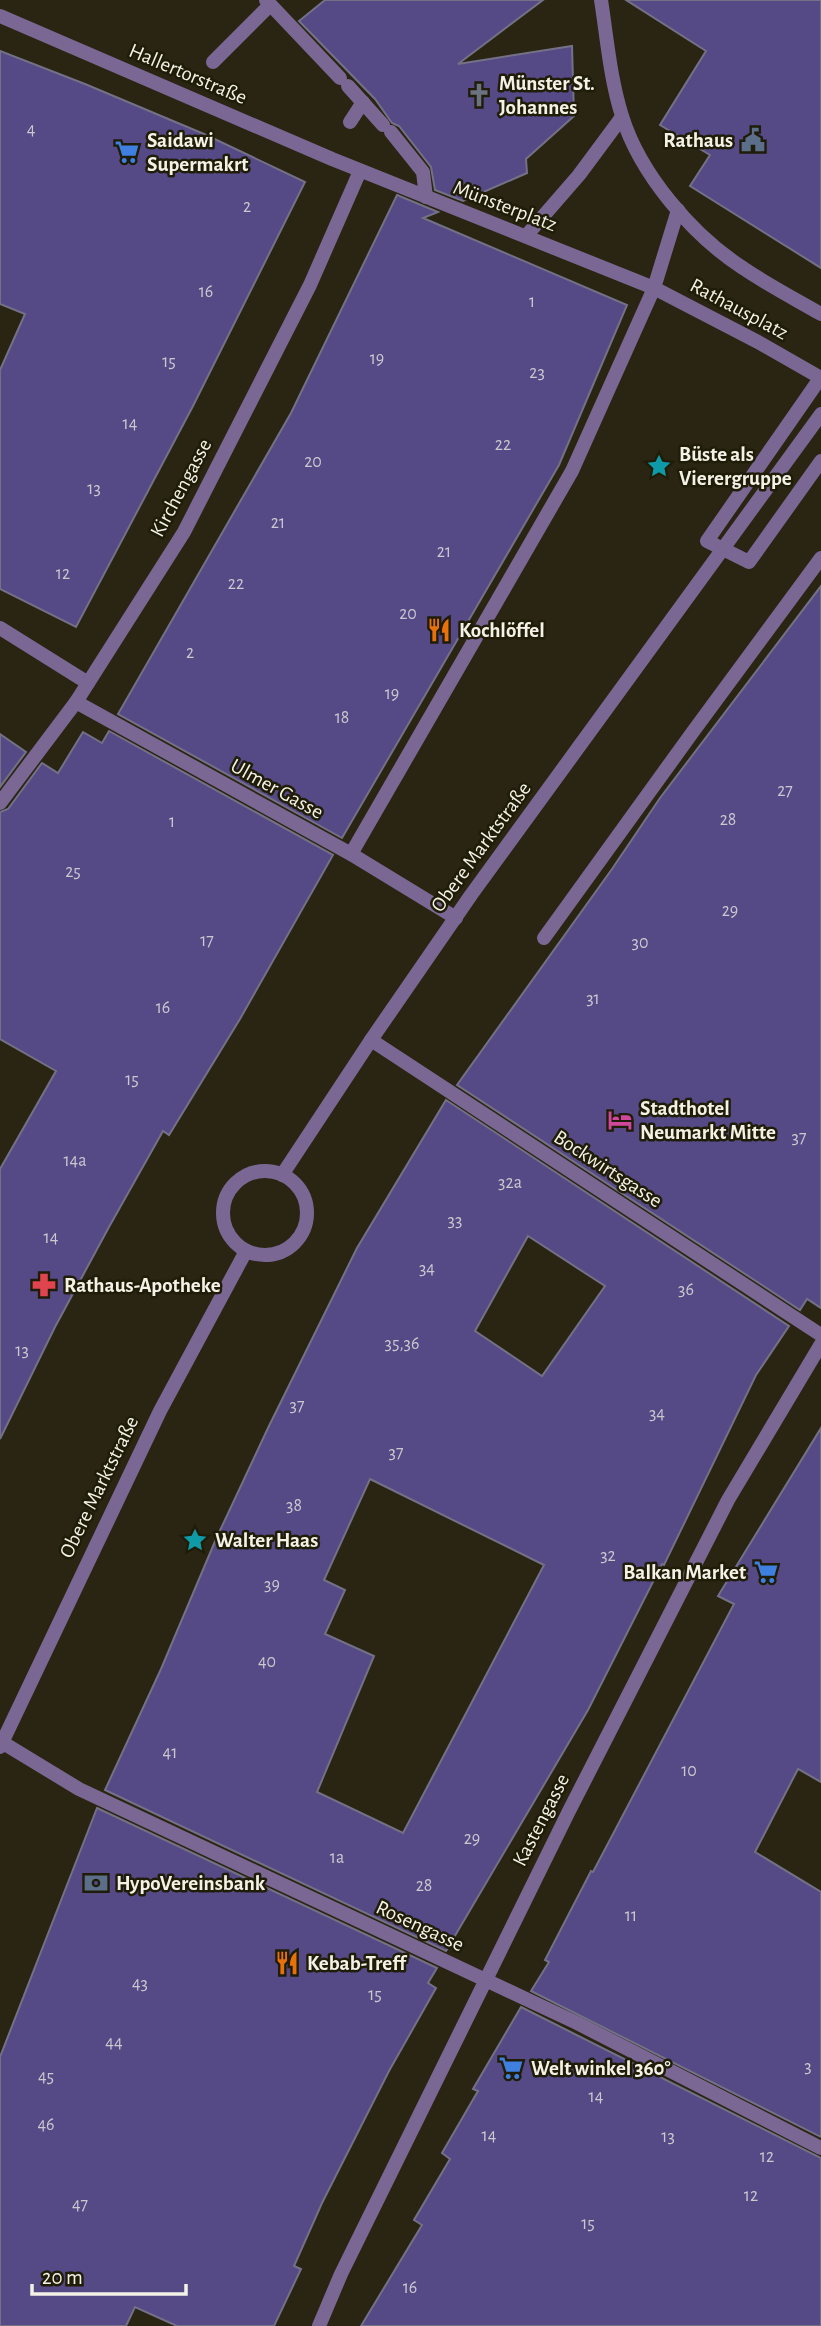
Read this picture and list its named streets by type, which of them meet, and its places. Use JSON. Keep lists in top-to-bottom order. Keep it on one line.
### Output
{"streets":{"street":["Hallertorstraße","Münsterplatz","Rathausplatz","Kirchengasse","Ulmer Gasse","Obere Marktstraße","Bockwirtsgasse","Kastengasse","Rosengasse"]},"crossings":[["Hallertorstraße","Münsterplatz"],["Hallertorstraße","Kirchengasse"],["Münsterplatz","Rathausplatz"],["Münsterplatz","Kirchengasse"],["Kirchengasse","Ulmer Gasse"],["Ulmer Gasse","Obere Marktstraße"],["Obere Marktstraße","Bockwirtsgasse"],["Obere Marktstraße","Rosengasse"],["Kastengasse","Rosengasse"]],"places":{"church":["Münster St. Johannes"],"public building":["Rathaus"],"supermarket":["Saidawi Supermakrt","Balkan Market","Welt winkel 360°"],"place":["Büste als Vierergruppe","Walter Haas"],"restaurant":["Kochlöffel","Kebab-Treff"],"hotel":["Stadthotel Neumarkt Mitte"],"pharmacy":["Rathaus-Apotheke"],"bank":["HypoVereinsbank"]},"house_numbers":["4","2","16","1","19","15","23","14","22","20","13","21","21","12","22","20","2","19","18","27","28","1","25","29","17","30","31","16","15","37","14a","32a","33","14","34","36","35,36","13","37","34","37","38","32","39","40","41","10","29","1a","28","11","43","15","44","3","45","14","46","14","13","12","12","47","15","16"],"scale_bar":"20 m"}
